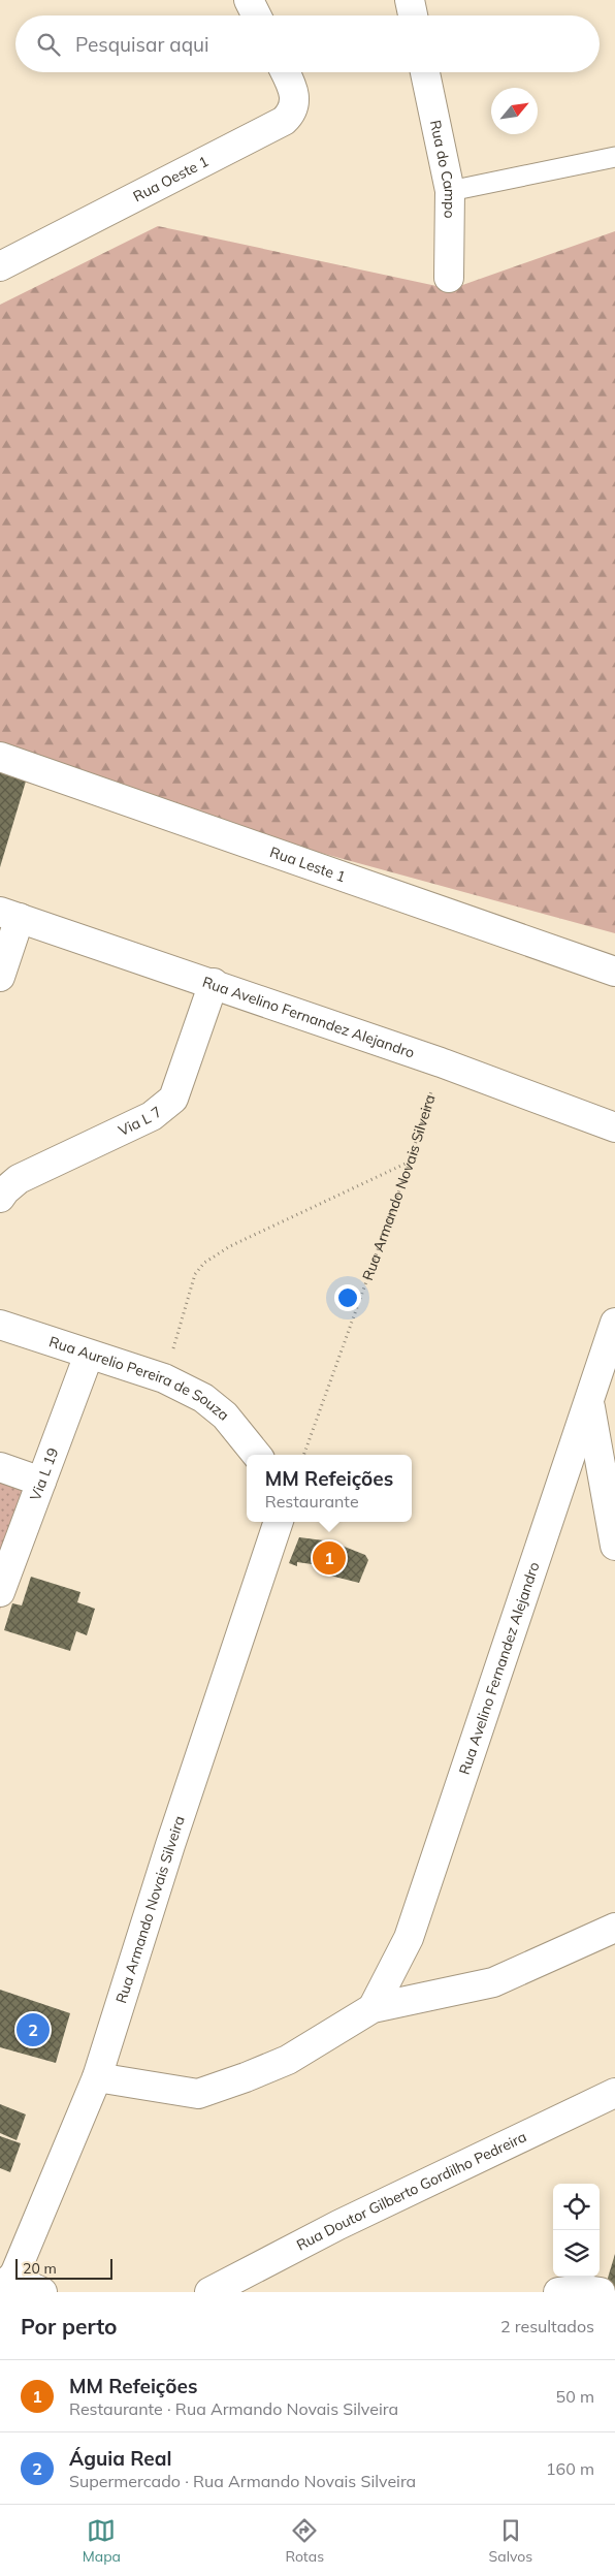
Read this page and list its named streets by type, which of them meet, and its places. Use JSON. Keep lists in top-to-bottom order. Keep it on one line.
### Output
{"streets":{"street":["Rua do Campo","Rua Oeste 1","Rua Leste 1","Rua Avelino Fernandez Alejandro","Via L 7","Rua Armando Novais Silveira","Rua Aurelio Pereira de Souza","Via L 19","Rua Doutor Gilberto Gordilho Pedreira"]},"crossings":[["Rua Avelino Fernandez Alejandro","Via L 7"],["Rua Avelino Fernandez Alejandro","Rua Armando Novais Silveira"],["Rua Aurelio Pereira de Souza","Via L 19"]],"scale_bar":"20 m","north":"top right","page":{"search":"Pesquisar aqui","popup":["MM Refeições","Restaurante"],"pins":["1","2"],"scale":"20 m","heading":["Por perto","2 resultados"],"list":[{"mark":"1","name":"MM Refeições","note":"Restaurante · Rua Armando Novais Silveira","value":"50 m"},{"mark":"2","name":"Águia Real","note":"Supermercado · Rua Armando Novais Silveira","value":"160 m"}],"nav":["Mapa","Rotas","Salvos"]}}
